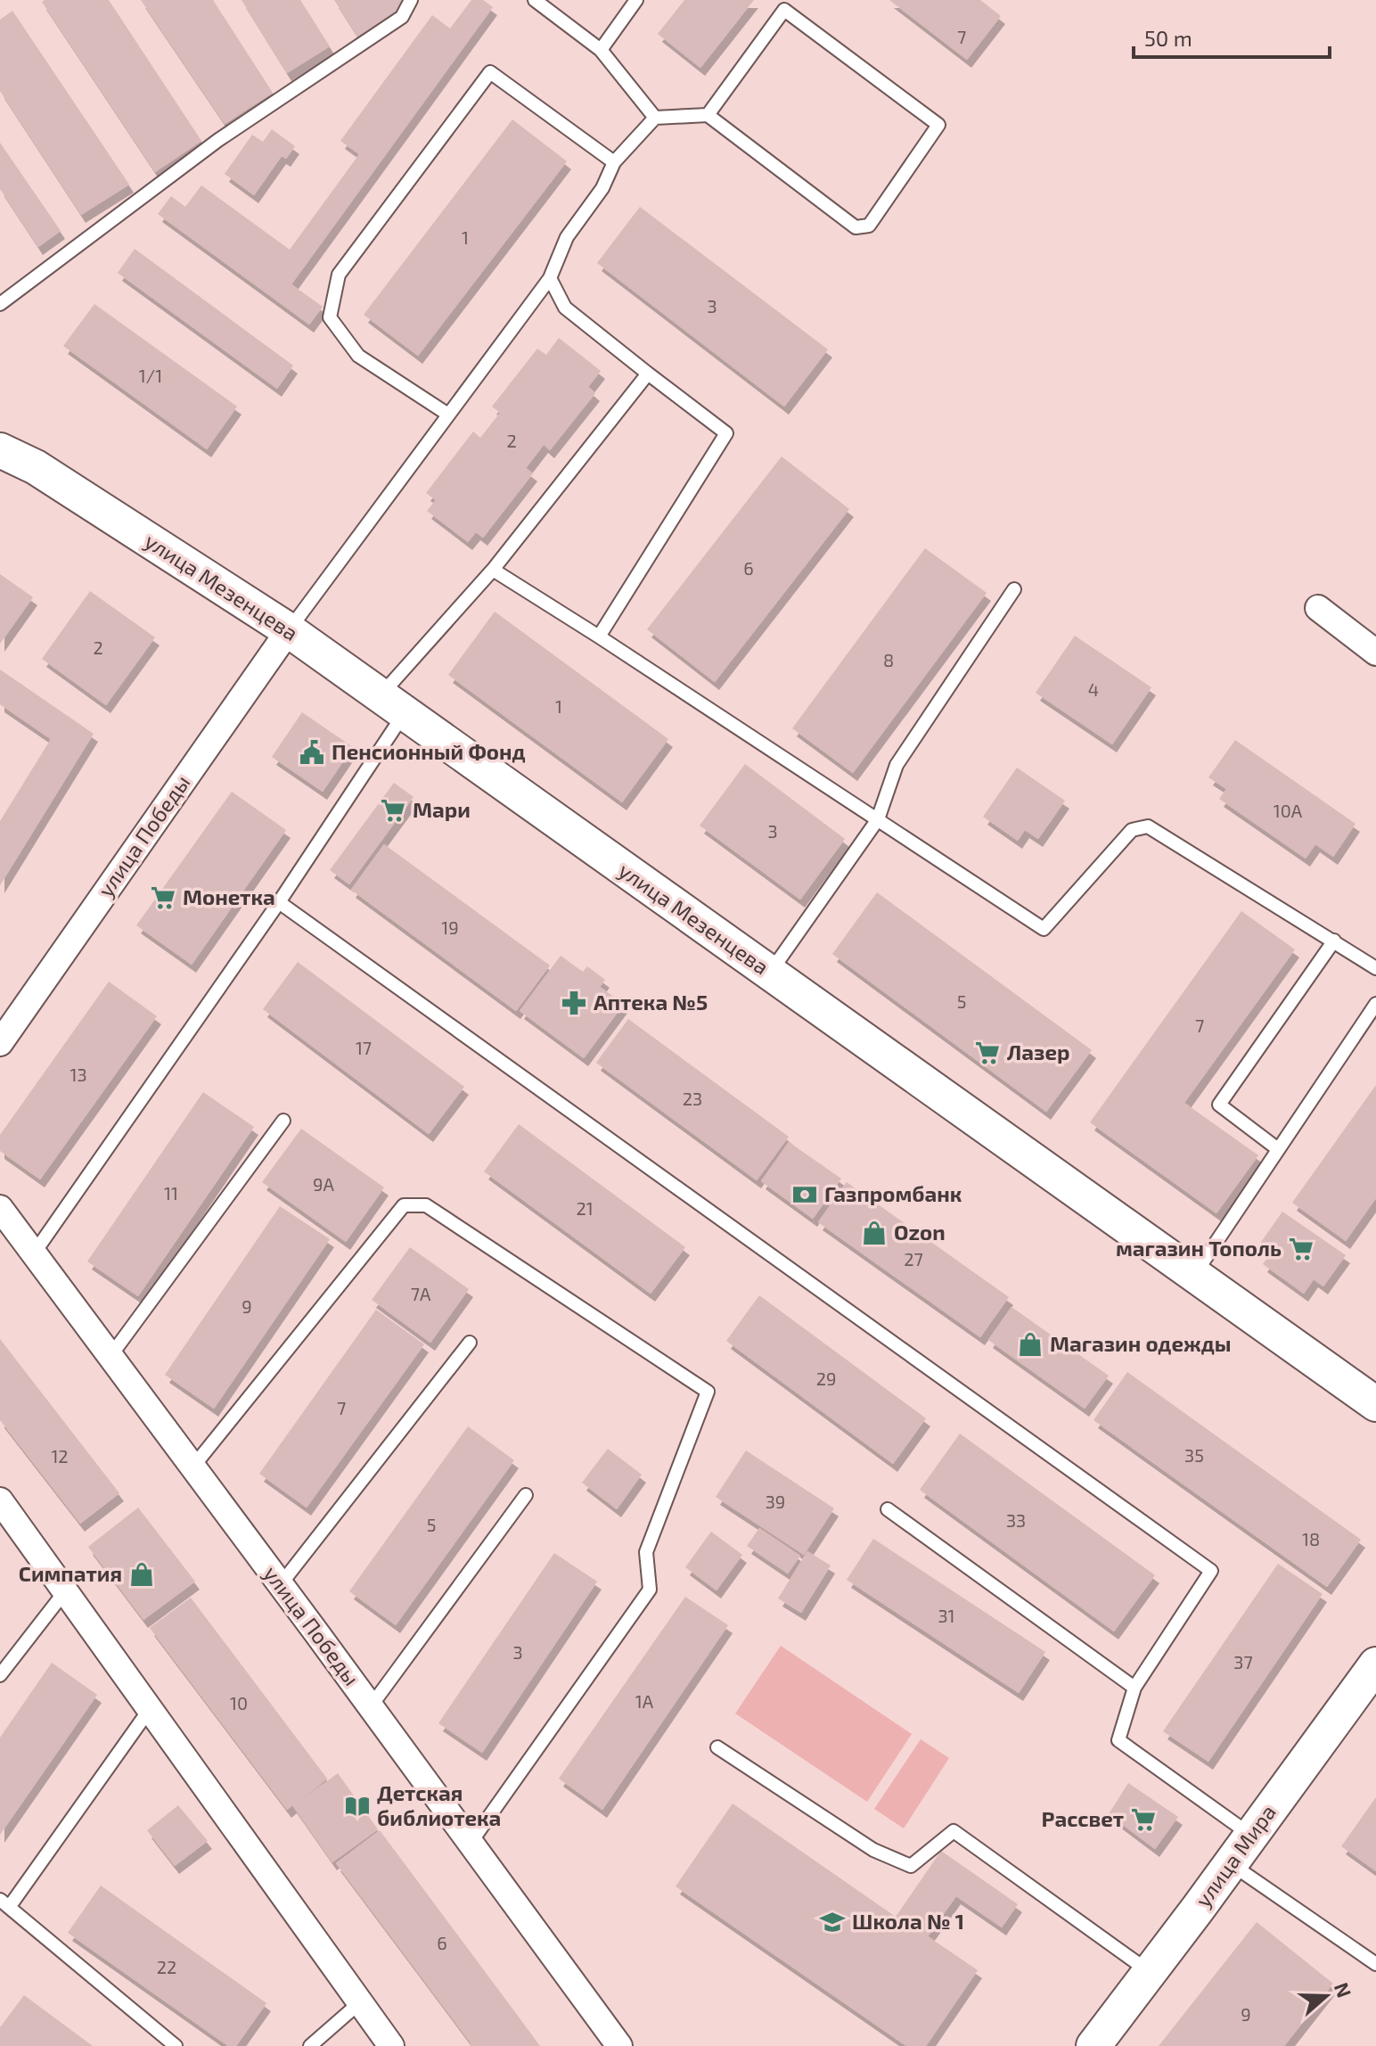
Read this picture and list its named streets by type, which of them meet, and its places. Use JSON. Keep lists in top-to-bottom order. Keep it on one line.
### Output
{"streets":{"main road":["улица Мезенцева","улица Мира"],"street":["улица Победы"]},"crossings":[["улица Мезенцева","улица Победы"]],"places":{"public building":["Пенсионный Фонд"],"supermarket":["Мари","Монетка","Лазер","магазин Тополь","Рассвет"],"pharmacy":["Аптека №5"],"bank":["Газпромбанк"],"shop":["Ozon","Магазин одежды","Симпатия"],"library":["Детская библиотека"],"school or university":["Школа № 1"]},"house_numbers":["7","1","3","1/1","2","6","2","8","4","1","10А","3","19","5","7","17","13","23","9А","11","21","27","7А","9","29","7","35","12","39","33","5","18","31","3","37","1А","10","6","22","9"],"scale_bar":"50 m","north":"right"}
